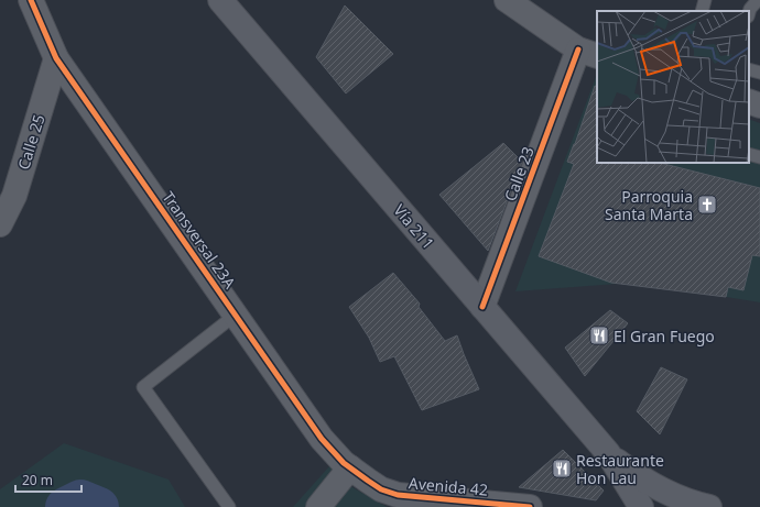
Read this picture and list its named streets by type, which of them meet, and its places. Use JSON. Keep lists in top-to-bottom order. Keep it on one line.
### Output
{"streets":{"main road":["Vía 211"],"street":["Calle 25","Calle 23","Transversal 23A","Avenida 42"]},"crossings":[["Calle 25","Transversal 23A"],["Calle 23","Vía 211"],["Transversal 23A","Avenida 42"]],"places":{"church":["Parroquia Santa Marta"],"restaurant":["El Gran Fuego","Restaurante Hon Lau"]},"scale_bar":"20 m"}
